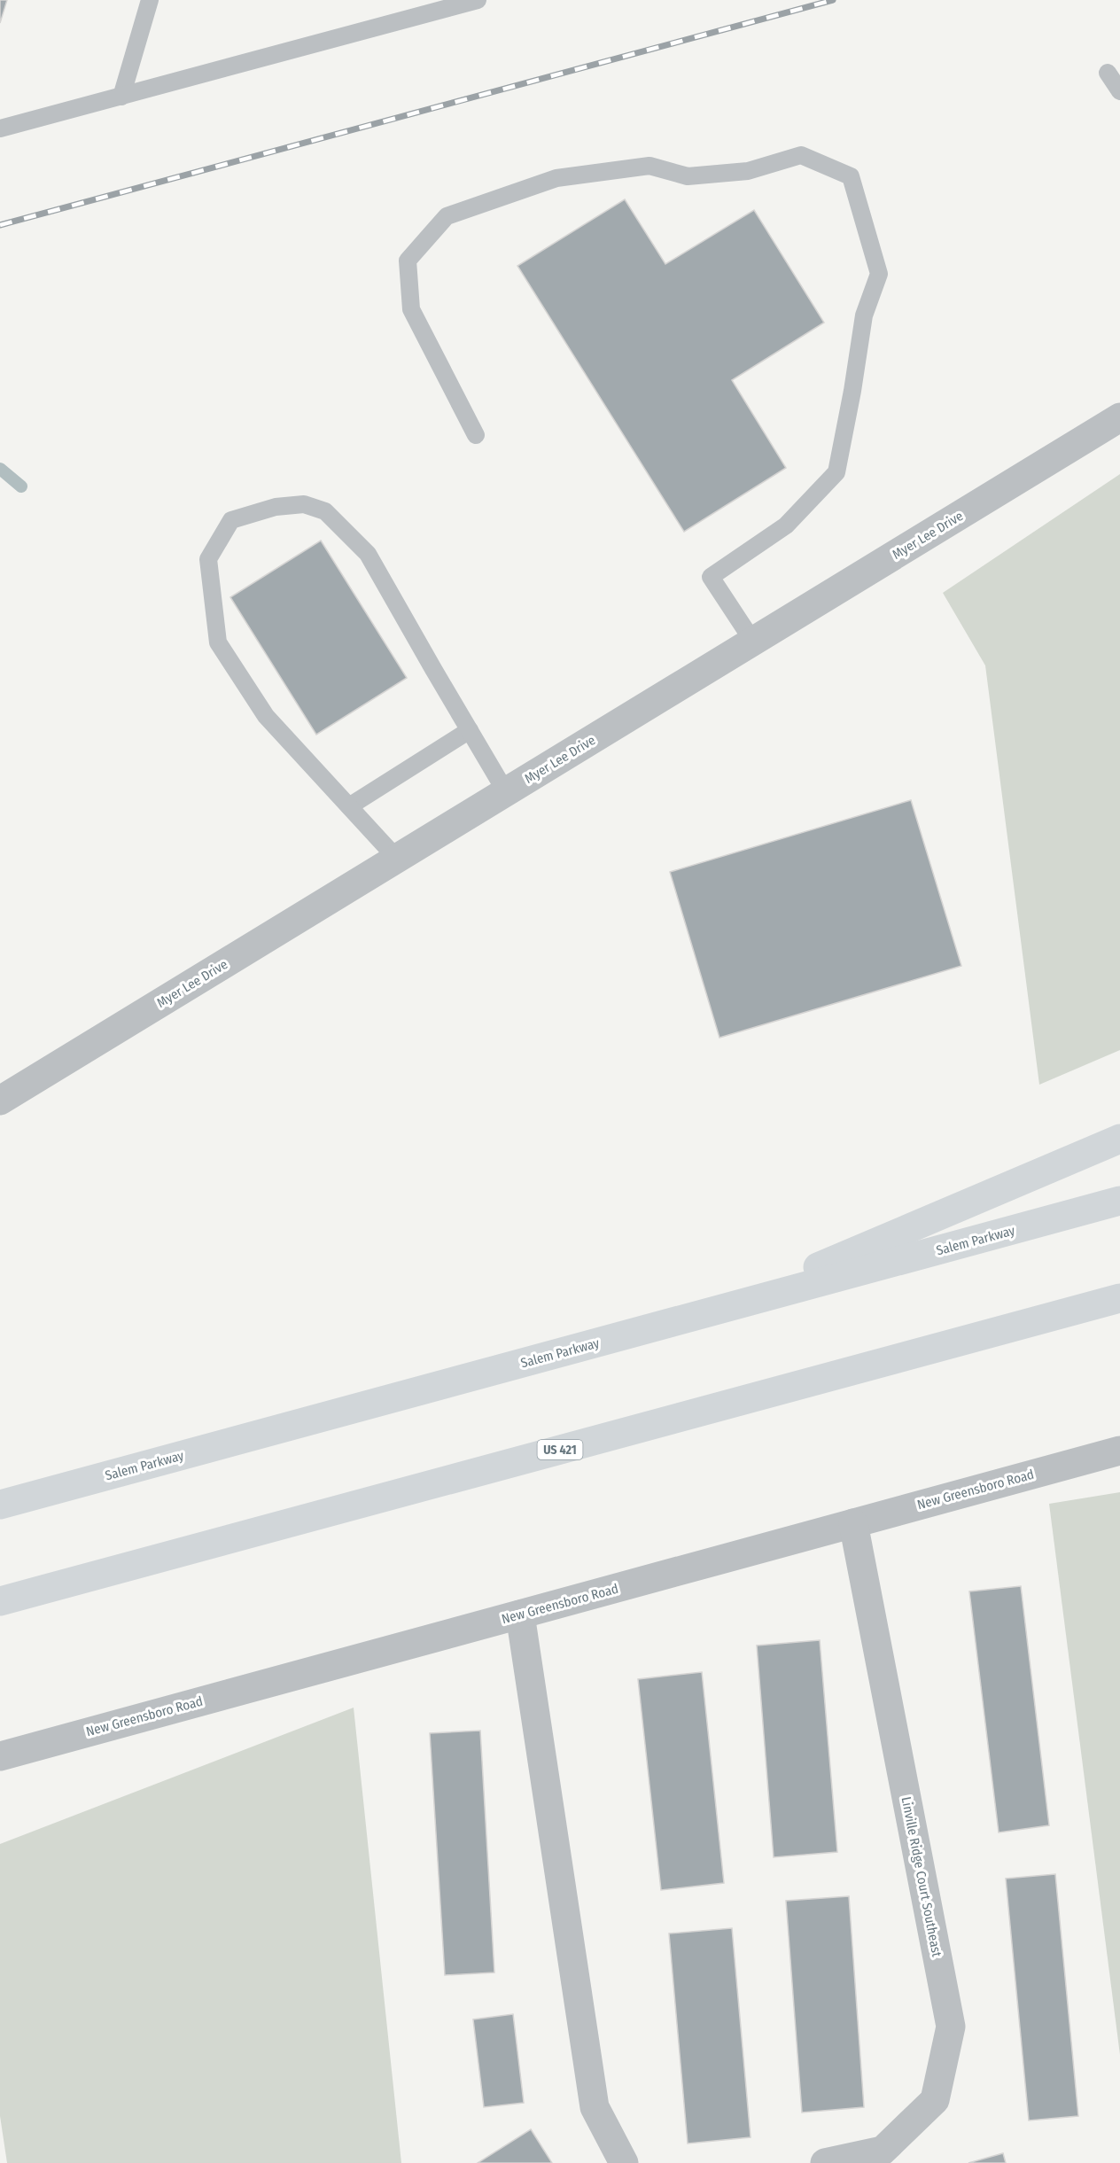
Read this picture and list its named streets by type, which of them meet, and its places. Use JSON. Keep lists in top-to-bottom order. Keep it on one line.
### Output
{"streets":{"highway":["Salem Parkway","US 421"],"street":["Myer Lee Drive","New Greensboro Road","Linville Ridge Court Southeast"]},"crossings":[["New Greensboro Road","Linville Ridge Court Southeast"]]}
